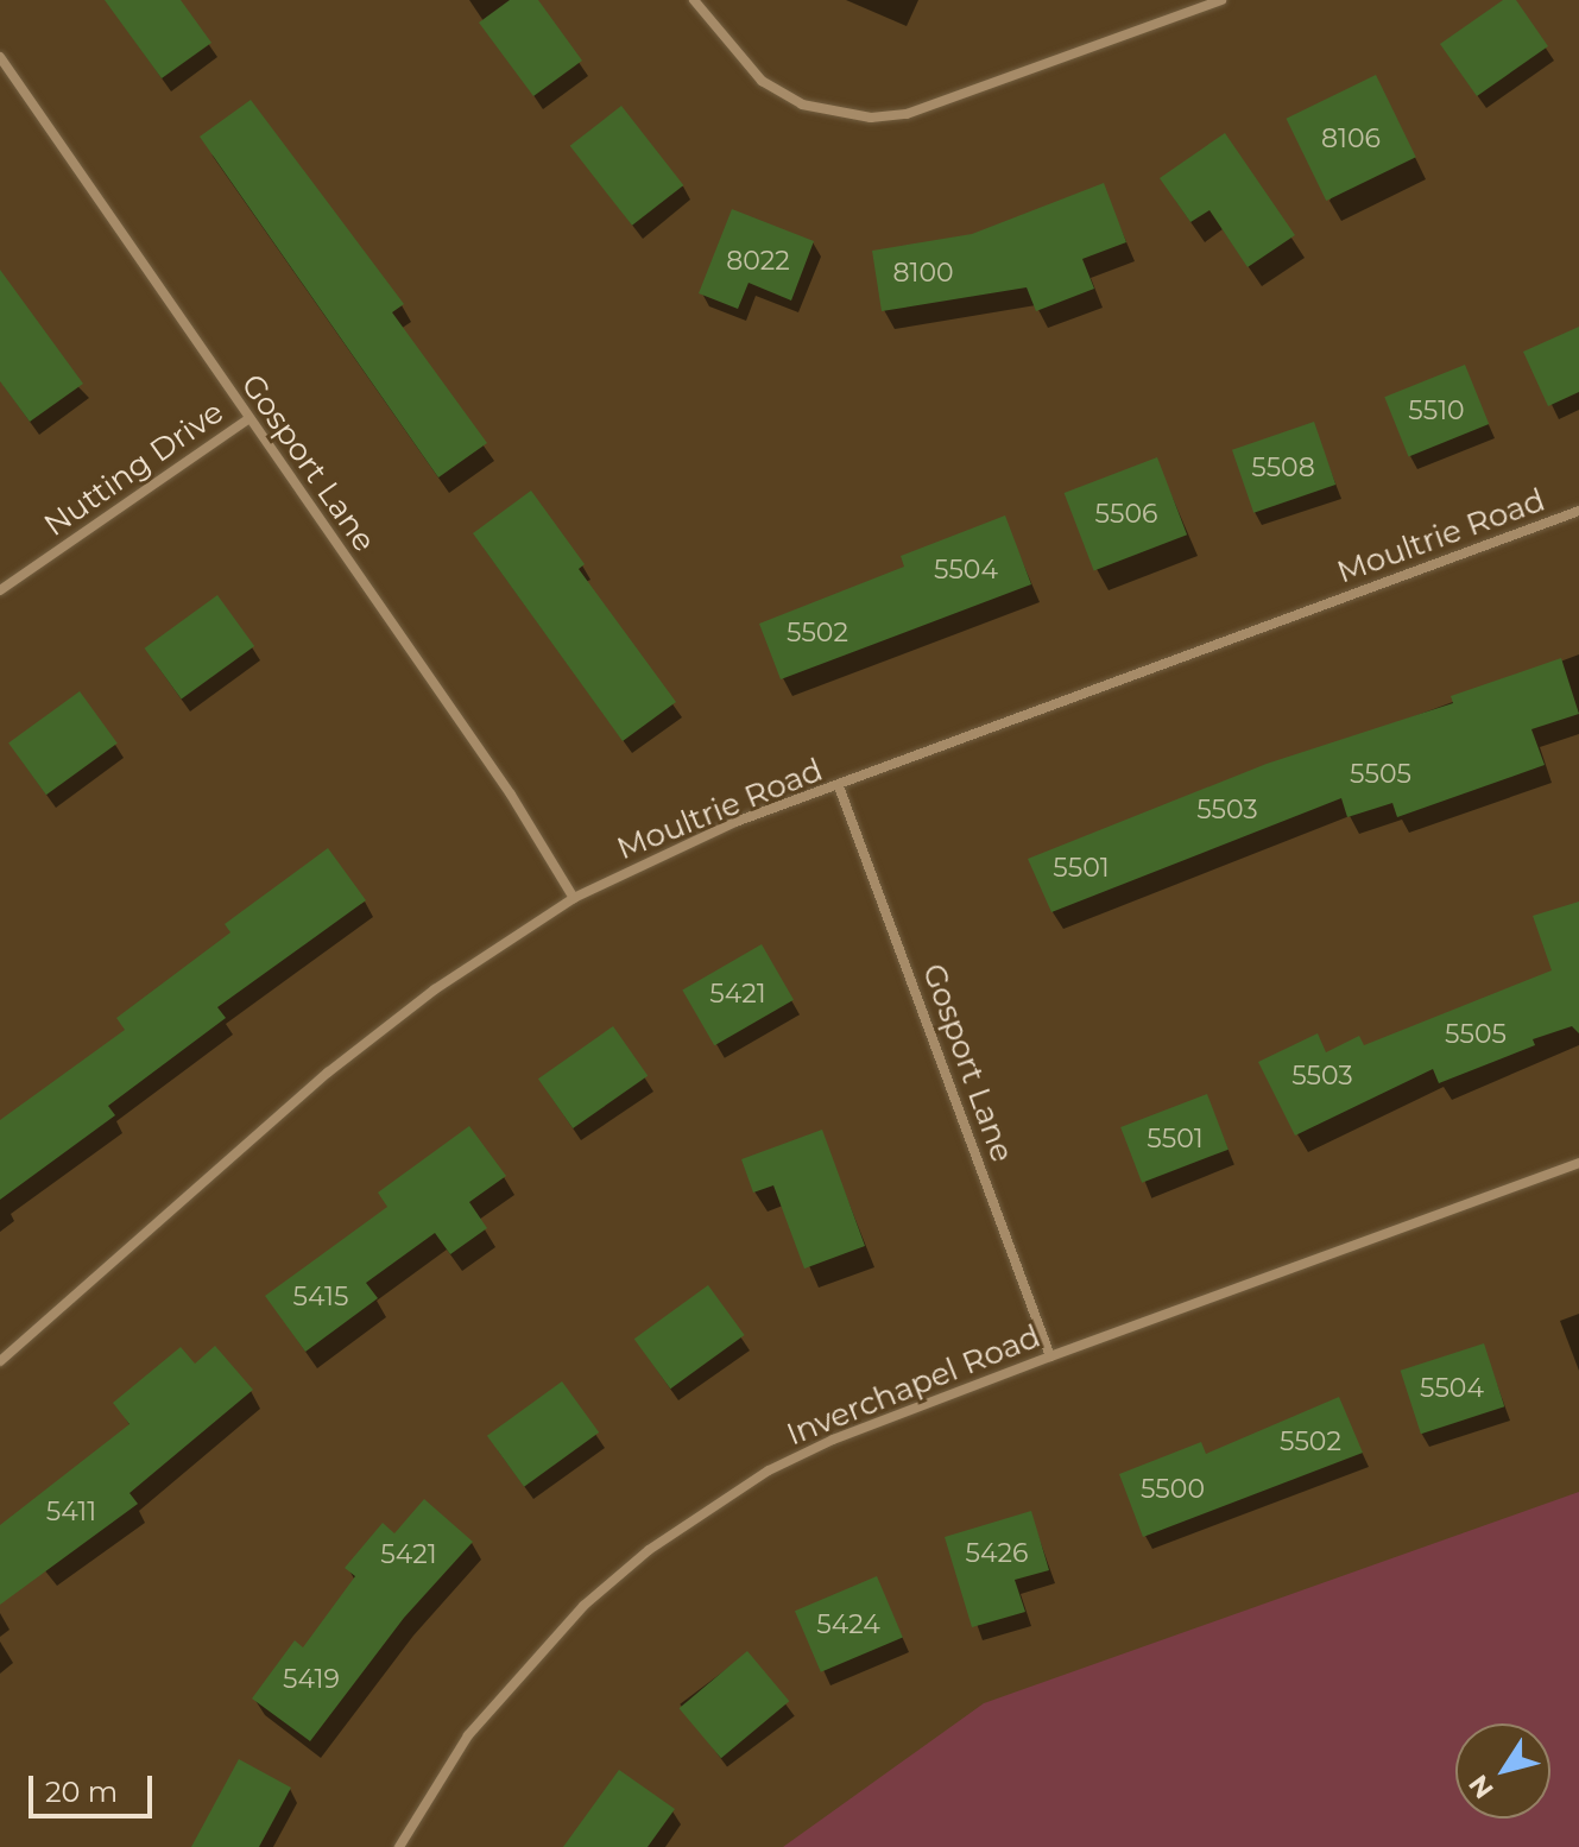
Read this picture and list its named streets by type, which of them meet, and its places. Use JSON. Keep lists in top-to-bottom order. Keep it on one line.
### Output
{"streets":{"street":["Gosport Lane","Nutting Drive","Moultrie Road","Inverchapel Road"]},"crossings":[["Gosport Lane","Nutting Drive"],["Gosport Lane","Moultrie Road"],["Gosport Lane","Inverchapel Road"]],"house_numbers":["8106","8022","8100","5510","5508","5506","5504","5502","5505","5503","5501","5421","5505","5503","5501","5415","5504","5502","5500","5411","5426","5421","5424","5419"],"scale_bar":"20 m","north":"bottom left"}
